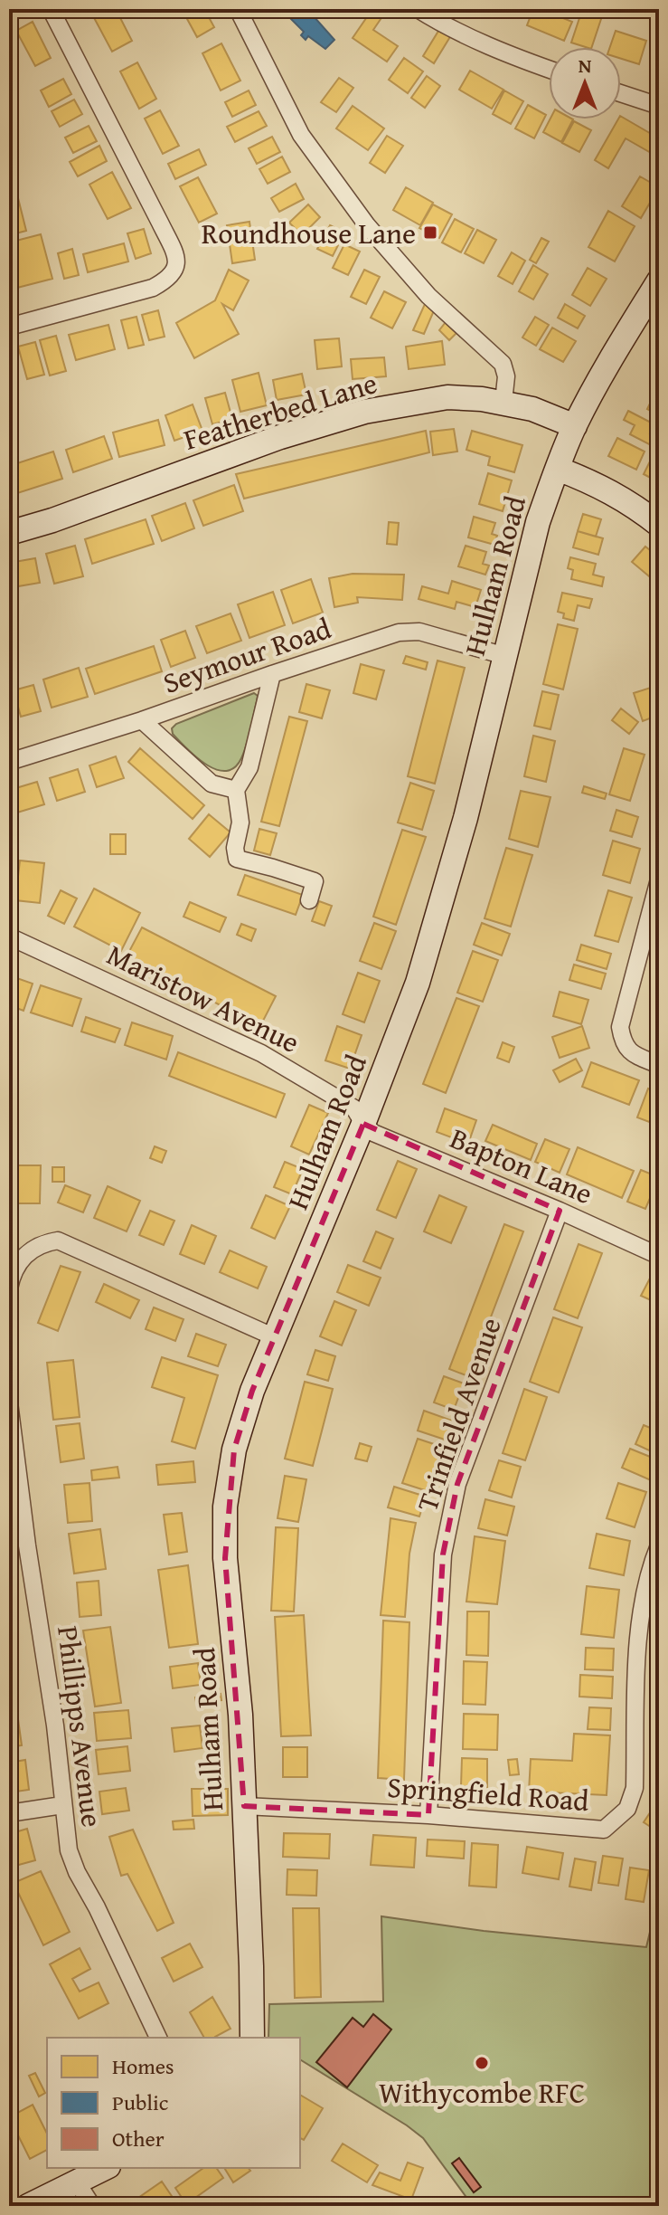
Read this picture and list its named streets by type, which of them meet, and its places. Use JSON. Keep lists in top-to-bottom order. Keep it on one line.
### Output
{"streets":{"street":["Featherbed Lane","Hulham Road","Seymour Road","Maristow Avenue","Bapton Lane","Trinfield Avenue","Phillipps Avenue","Springfield Road"]},"crossings":[["Featherbed Lane","Hulham Road"],["Hulham Road","Seymour Road"],["Hulham Road","Maristow Avenue"],["Hulham Road","Bapton Lane"],["Hulham Road","Springfield Road"],["Maristow Avenue","Bapton Lane"],["Bapton Lane","Trinfield Avenue"],["Trinfield Avenue","Springfield Road"]],"places":{"transit":["Roundhouse Lane"],"other":["Withycombe RFC"]},"legend":["Homes","Public","Other"],"north":"top"}
